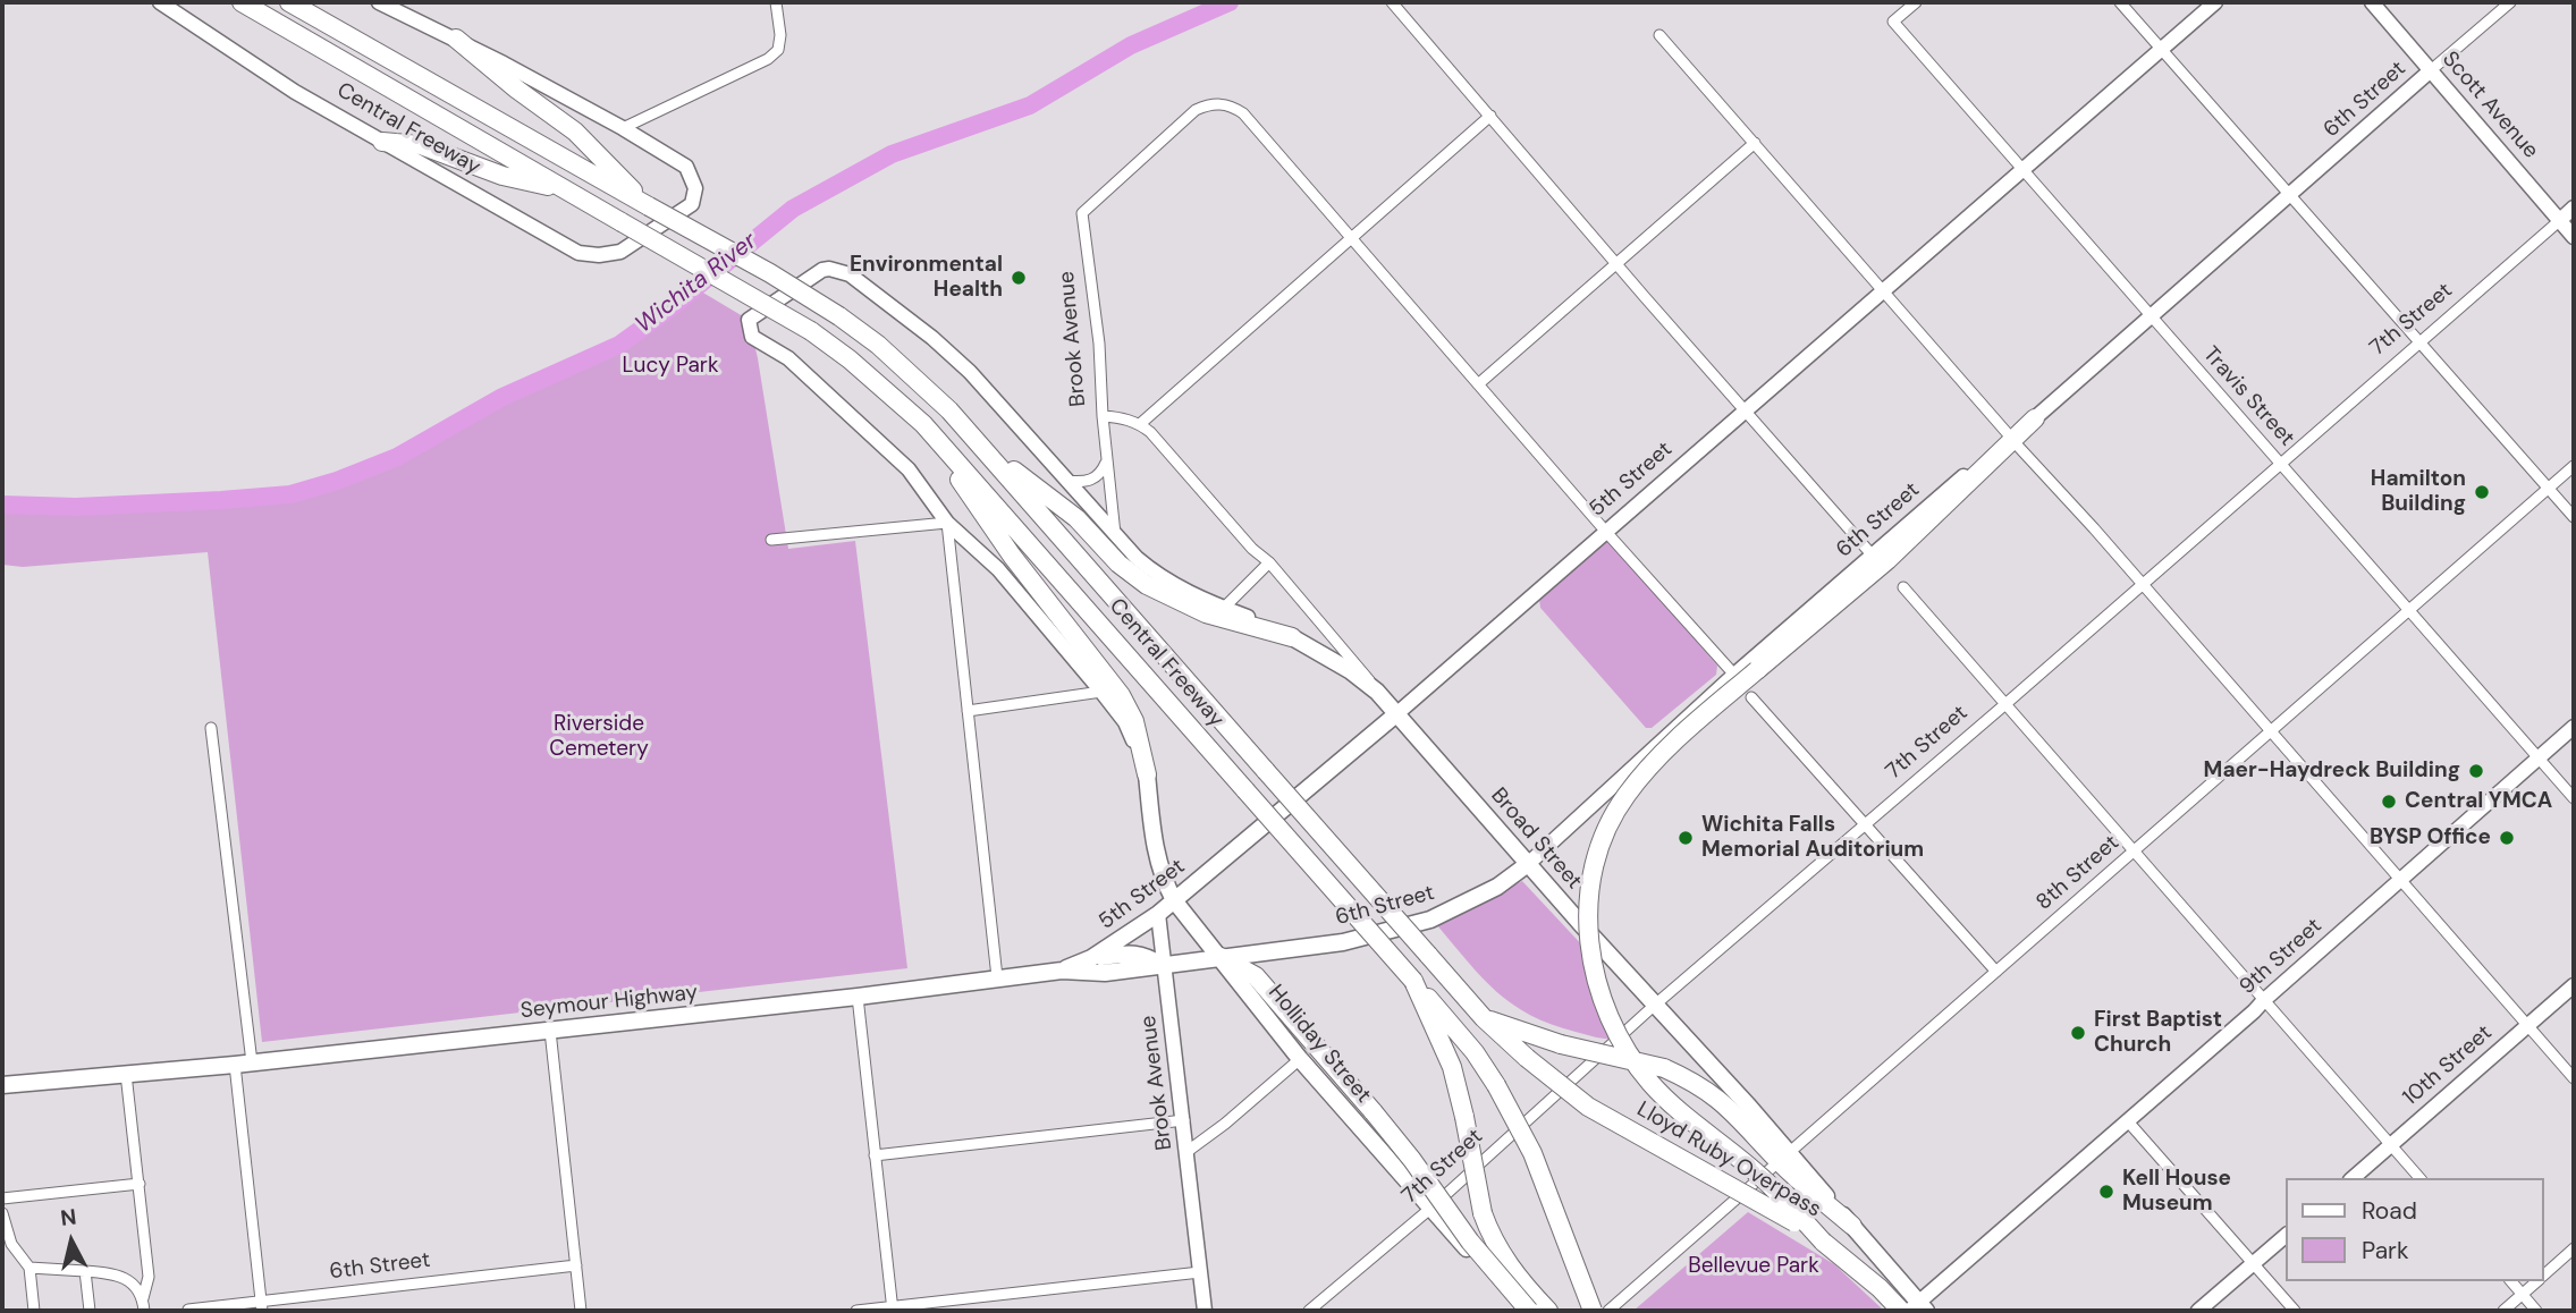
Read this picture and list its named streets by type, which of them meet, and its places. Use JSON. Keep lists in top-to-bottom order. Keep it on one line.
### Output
{"streets":{"highway":["Central Freeway","Lloyd Ruby Overpass"],"main road":["6th Street","Scott Avenue","7th Street","Brook Avenue","5th Street","Broad Street","9th Street","Seymour Highway","Holliday Street","10th Street"],"street":["Travis Street","8th Street"]},"crossings":[["6th Street","Scott Avenue"],["6th Street","Travis Street"],["6th Street","Broad Street"],["6th Street","Seymour Highway"],["6th Street","Holliday Street"],["Scott Avenue","7th Street"],["Central Freeway","Lloyd Ruby Overpass"],["7th Street","Travis Street"],["7th Street","Broad Street"],["7th Street","Holliday Street"],["Brook Avenue","5th Street"],["Brook Avenue","Seymour Highway"],["Brook Avenue","Holliday Street"],["Travis Street","5th Street"],["Travis Street","8th Street"],["Travis Street","9th Street"],["5th Street","Broad Street"],["5th Street","Seymour Highway"],["5th Street","Holliday Street"],["Broad Street","8th Street"],["9th Street","Lloyd Ruby Overpass"],["Seymour Highway","Holliday Street"]],"water":["Wichita River"],"parks":["Lucy Park","Riverside Cemetery","Bellevue Park"],"places":["Environmental Health","Hamilton Building","Maer-Haydreck Building","Central YMCA","Wichita Falls Memorial Auditorium","BYSP Office","First Baptist Church","Kell House Museum"],"legend":["Road","Park"],"north":"top"}
